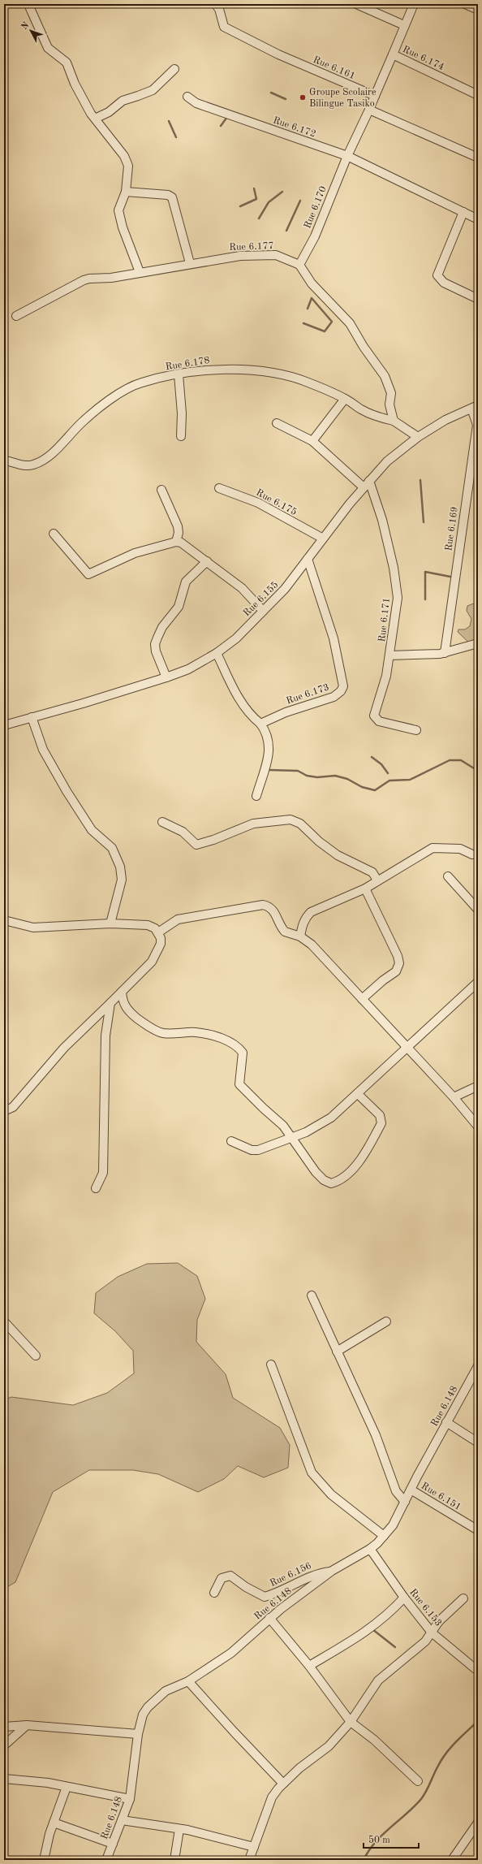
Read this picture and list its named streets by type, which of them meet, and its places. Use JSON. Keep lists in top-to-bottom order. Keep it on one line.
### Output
{"streets":{"street":["Rue 6.174","Rue 6.161","Rue 6.172","Rue 6.170","Rue 6.177","Rue 6.178","Rue 6.175","Rue 6.169","Rue 6.155","Rue 6.171","Rue 6.173","Rue 6.148","Rue 6.151","Rue 6.156","Rue 6.153"]},"crossings":[["Rue 6.172","Rue 6.170"],["Rue 6.170","Rue 6.177"],["Rue 6.175","Rue 6.155"],["Rue 6.169","Rue 6.155"],["Rue 6.155","Rue 6.171"],["Rue 6.155","Rue 6.173"],["Rue 6.148","Rue 6.151"],["Rue 6.148","Rue 6.156"],["Rue 6.148","Rue 6.153"]],"places":["Groupe Scolaire Bilingue Tasiko"],"scale_bar":"50 m","north":"top left"}
